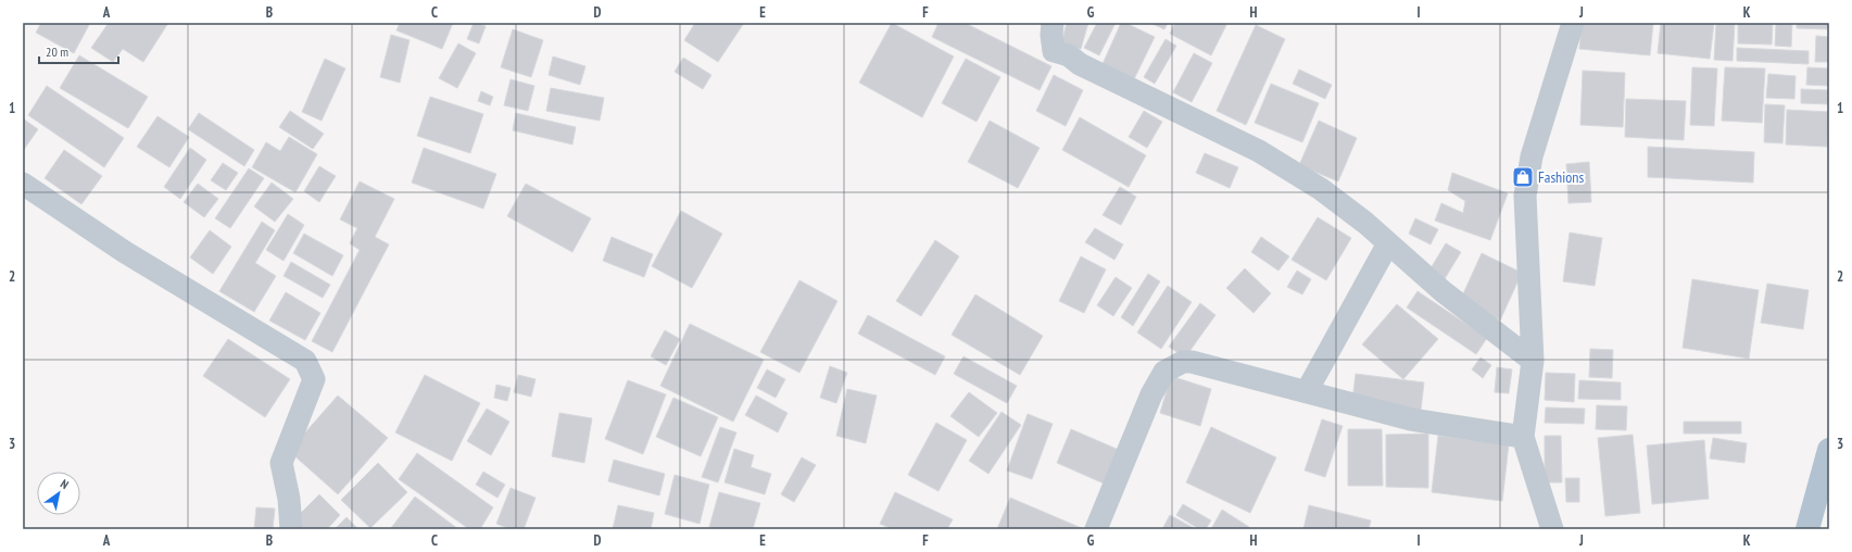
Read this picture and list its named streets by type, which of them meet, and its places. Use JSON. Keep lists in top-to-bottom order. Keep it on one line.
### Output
{"places":{"shop":["Fashions"]},"scale_bar":"20 m","north":"top right","grid":{"columns":["A","B","C","D","E","F","G","H","I","J","K"],"rows":["1","2","3"]}}
